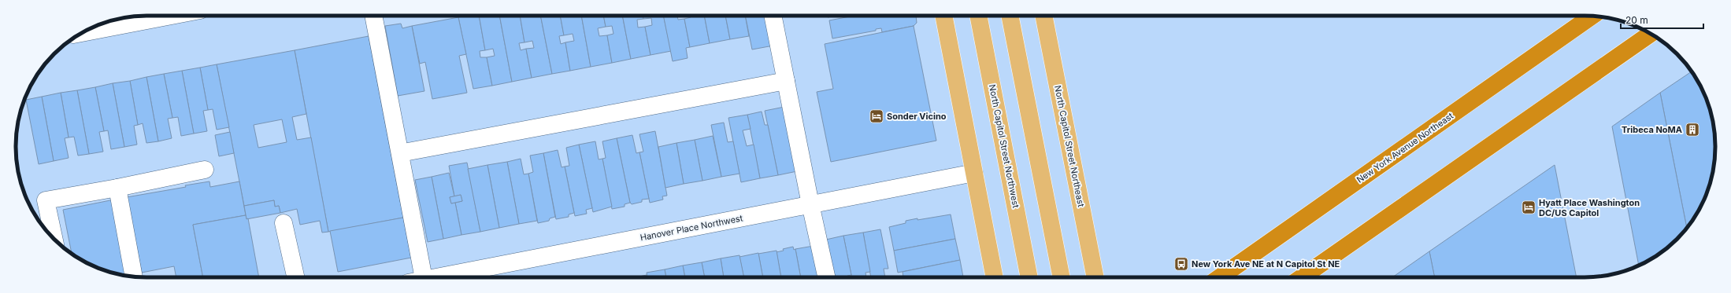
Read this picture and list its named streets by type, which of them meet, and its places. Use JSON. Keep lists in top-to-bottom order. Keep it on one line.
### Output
{"streets":{"highway":["New York Avenue Northeast"],"main road":["North Capitol Street Northwest","North Capitol Street Northeast"],"street":["Hanover Place Northwest"]},"places":{"hotel":["Sonder Vicino","Hyatt Place Washington DC/US Capitol"],"building":["Tribeca NoMA"],"bus stop":["New York Ave NE at N Capitol St NE"]},"scale_bar":"20 m"}
